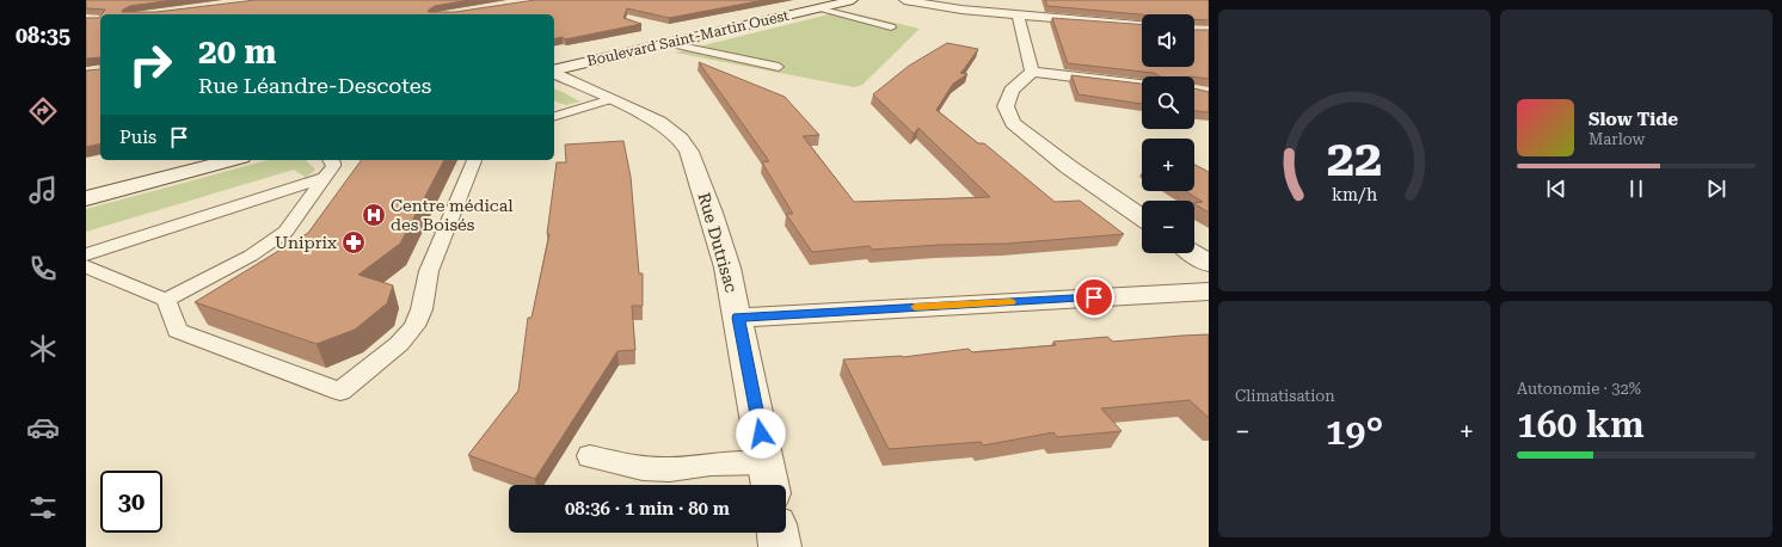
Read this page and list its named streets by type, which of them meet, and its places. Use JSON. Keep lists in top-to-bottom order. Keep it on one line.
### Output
{"streets":{"street":["Boulevard Saint-Martin Ouest","Rue Dutrisac"]},"places":{"hospital":["Centre médical des Boisés"],"pharmacy":["Uniprix"]},"page":{"tabs":"08:35","map_buttons":["+","−"],"turn":["20 m","Rue Léandre-Descotes"],"song":["Slow Tide","Marlow"],"then":"Puis","tile":["Climatisation",["Autonomie · 32%","160 km"]],"heat":["−","19°","+"],"limit":"30","trip":"08:36 · 1 min · 80 m","gauge":["22","km/h"]}}
